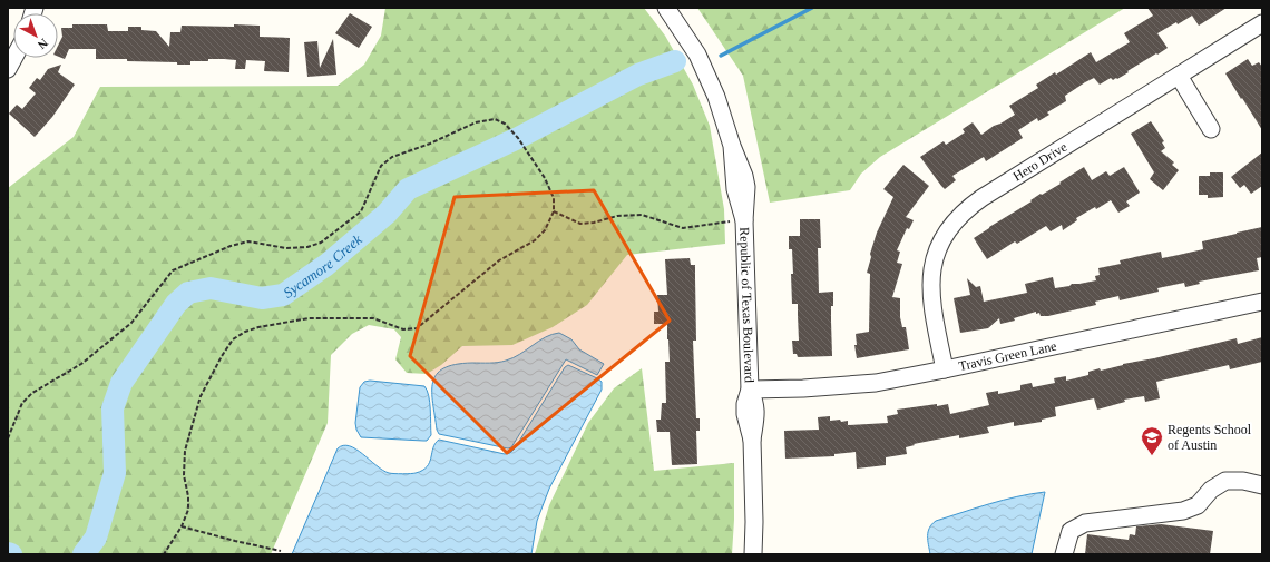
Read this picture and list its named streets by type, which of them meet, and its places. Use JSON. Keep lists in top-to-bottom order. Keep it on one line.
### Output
{"streets":{"street":["Hero Drive","Republic of Texas Boulevard","Travis Green Lane"]},"crossings":[["Hero Drive","Travis Green Lane"],["Republic of Texas Boulevard","Travis Green Lane"]],"water":["Sycamore Creek"],"places":{"school or university":["Regents School of Austin"]},"north":"bottom right"}
